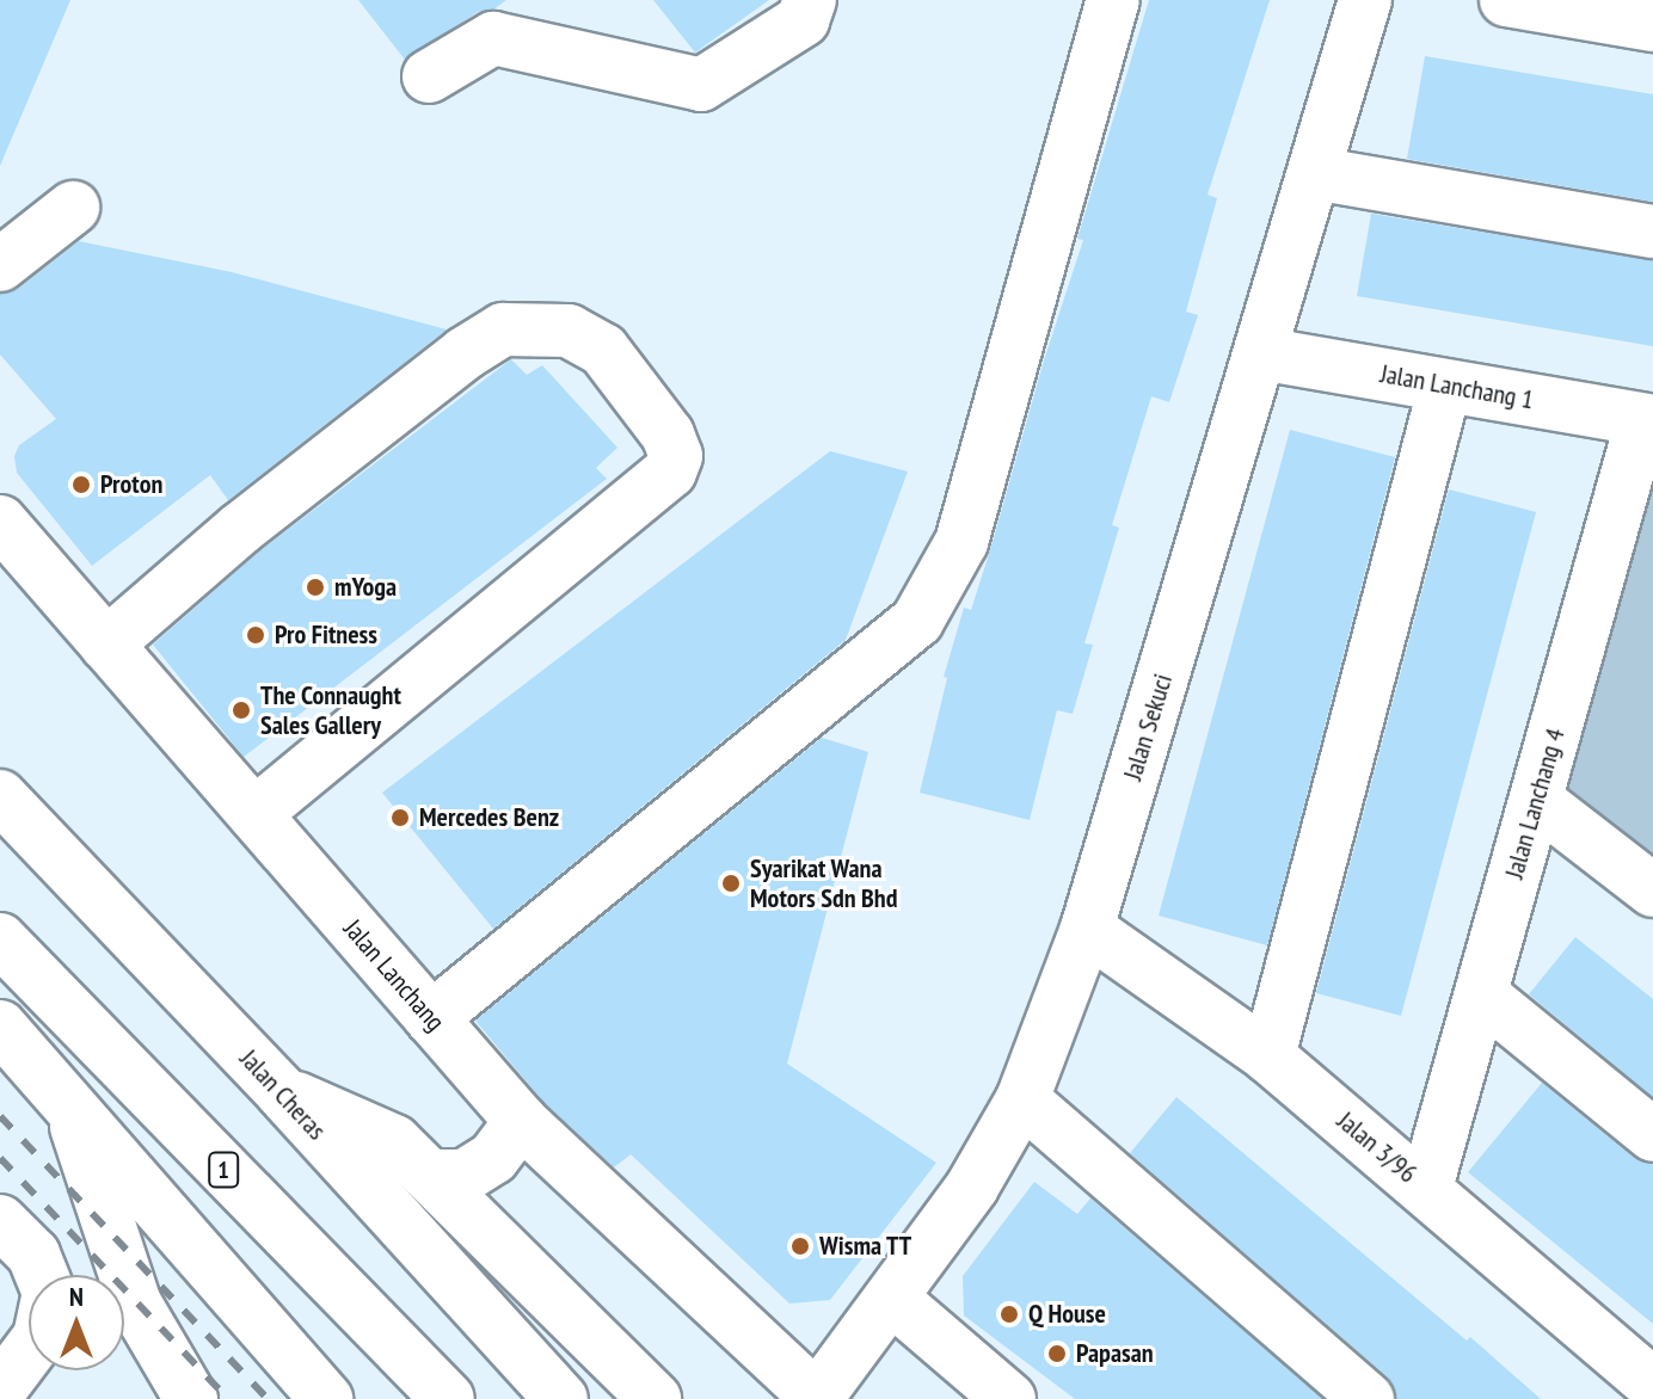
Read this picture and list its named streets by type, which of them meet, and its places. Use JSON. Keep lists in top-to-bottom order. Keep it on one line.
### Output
{"streets":{"main road":["Jalan Lanchang 1","Jalan Sekuci","Jalan Lanchang 4","Jalan Lanchang","Jalan Cheras","Jalan 3/96","1"]},"crossings":[["Jalan Lanchang 1","Jalan Sekuci"],["Jalan Lanchang 1","Jalan Lanchang 4"],["Jalan Sekuci","Jalan Lanchang"],["Jalan Sekuci","Jalan 3/96"],["Jalan Lanchang 4","Jalan 3/96"]],"places":["Proton","mYoga","Pro Fitness","The Connaught Sales Gallery","Mercedes Benz","Syarikat Wana Motors Sdn Bhd","Wisma TT","Q House","Papasan"],"north":"top"}
